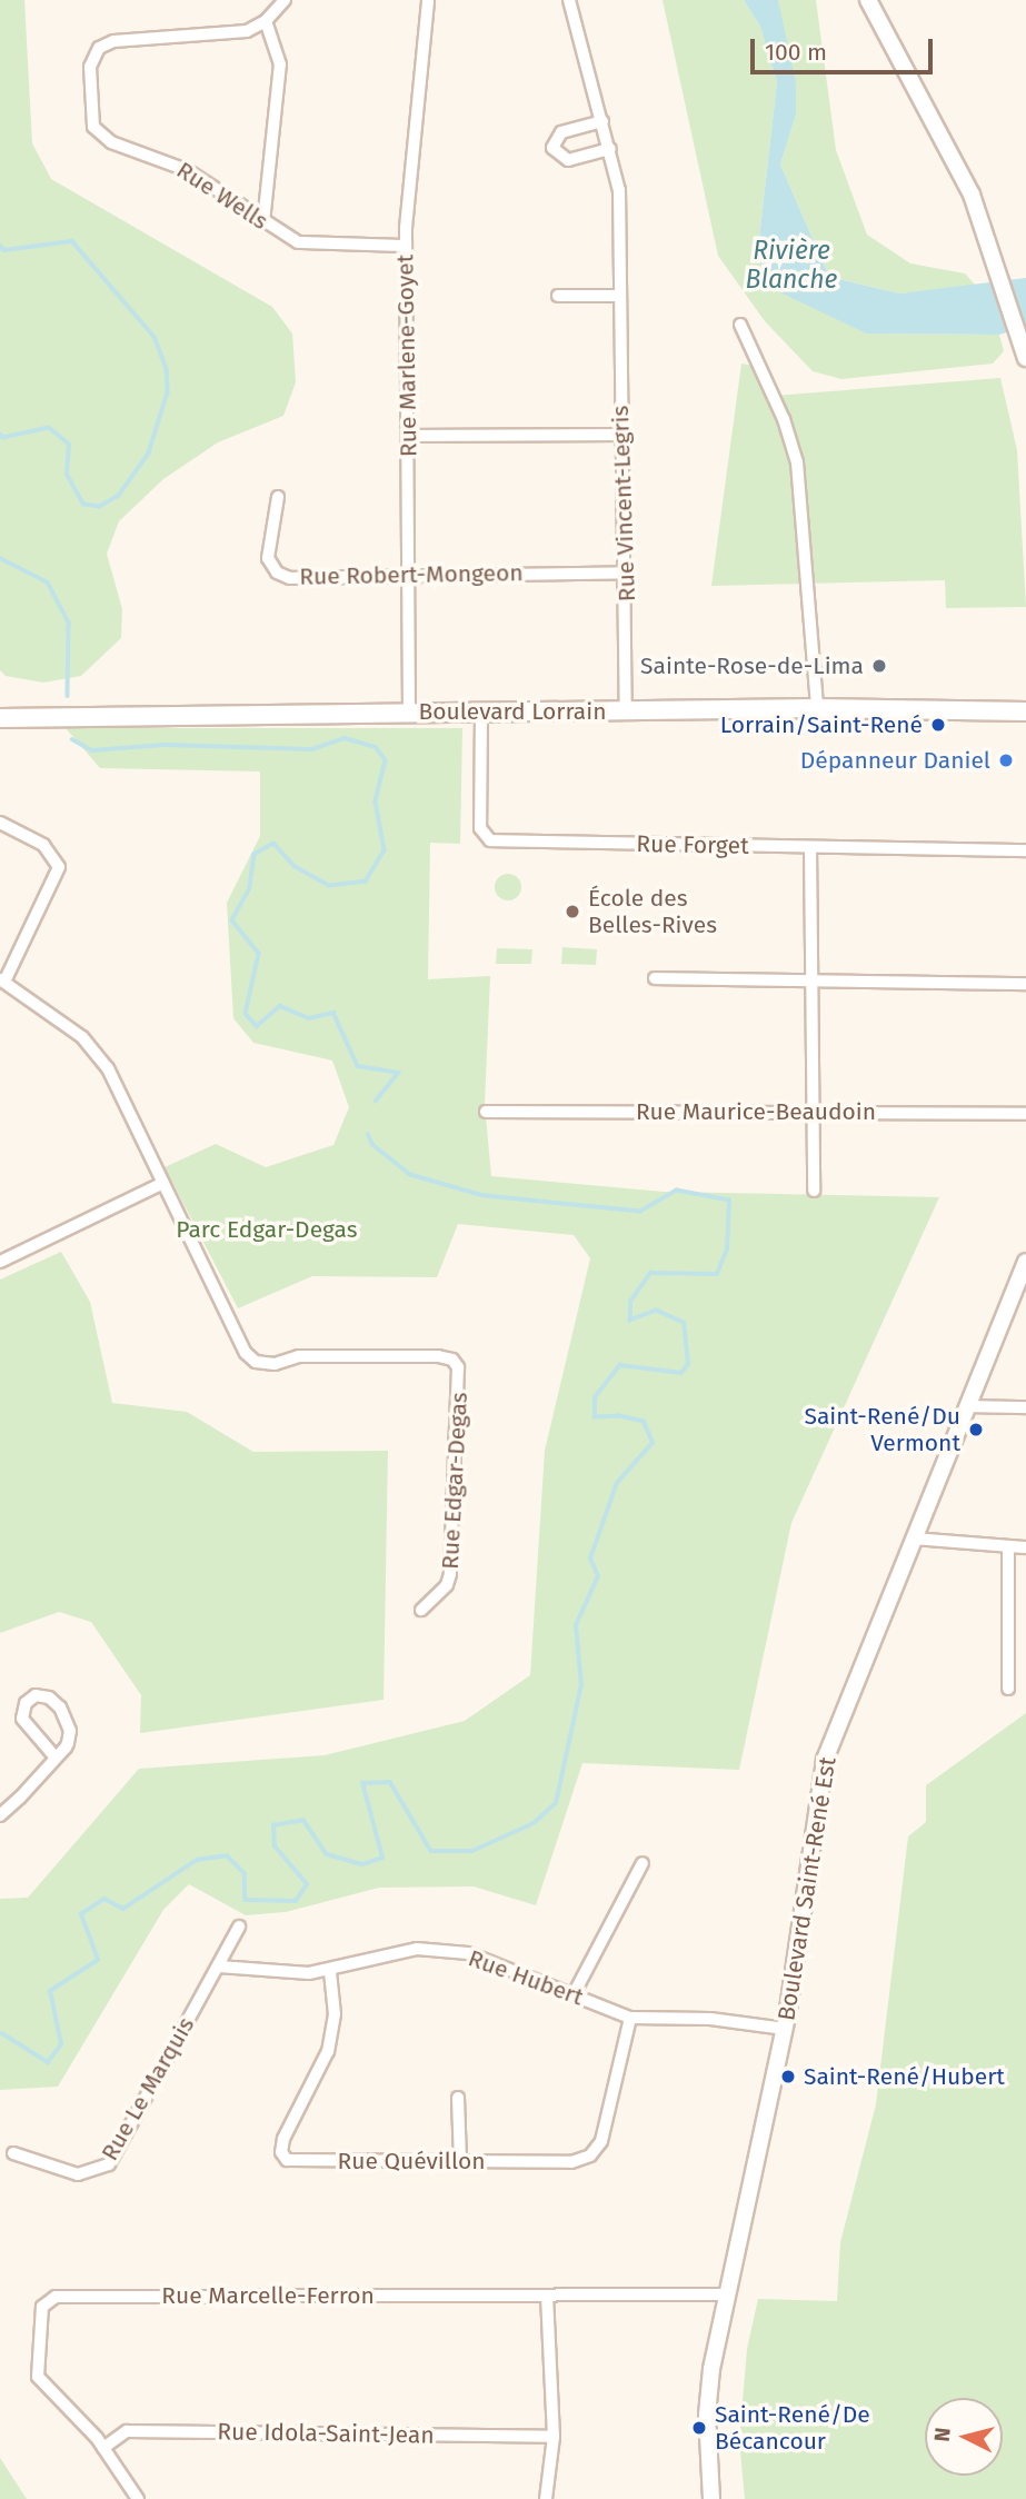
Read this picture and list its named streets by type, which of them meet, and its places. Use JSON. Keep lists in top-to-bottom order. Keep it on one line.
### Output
{"streets":{"main road":["Boulevard Lorrain"],"street":["Rue Wells","Rue Marlene-Goyet","Rue Vincent-Legris","Rue Robert-Mongeon","Rue Forget","Rue Maurice-Beaudoin","Rue Edgar-Degas","Boulevard Saint-René Est","Rue Hubert","Rue Le Marquis","Rue Quévillon","Rue Marcelle-Ferron","Rue Idola-Saint-Jean"]},"crossings":[["Rue Wells","Rue Marlene-Goyet"],["Rue Marlene-Goyet","Rue Robert-Mongeon"],["Rue Marlene-Goyet","Boulevard Lorrain"],["Rue Vincent-Legris","Rue Robert-Mongeon"],["Rue Vincent-Legris","Boulevard Lorrain"],["Boulevard Lorrain","Rue Forget"],["Boulevard Saint-René Est","Rue Hubert"],["Boulevard Saint-René Est","Rue Marcelle-Ferron"],["Rue Hubert","Rue Le Marquis"],["Rue Hubert","Rue Quévillon"],["Rue Marcelle-Ferron","Rue Idola-Saint-Jean"]],"water":["Rivière Blanche"],"parks":["Parc Edgar-Degas"],"places":["Sainte-Rose-de-Lima","Lorrain/Saint-René","Dépanneur Daniel","École des Belles-Rives","Saint-René/Du Vermont","Saint-René/Hubert","Saint-René/De Bécancour"],"scale_bar":"100 m","north":"left"}
